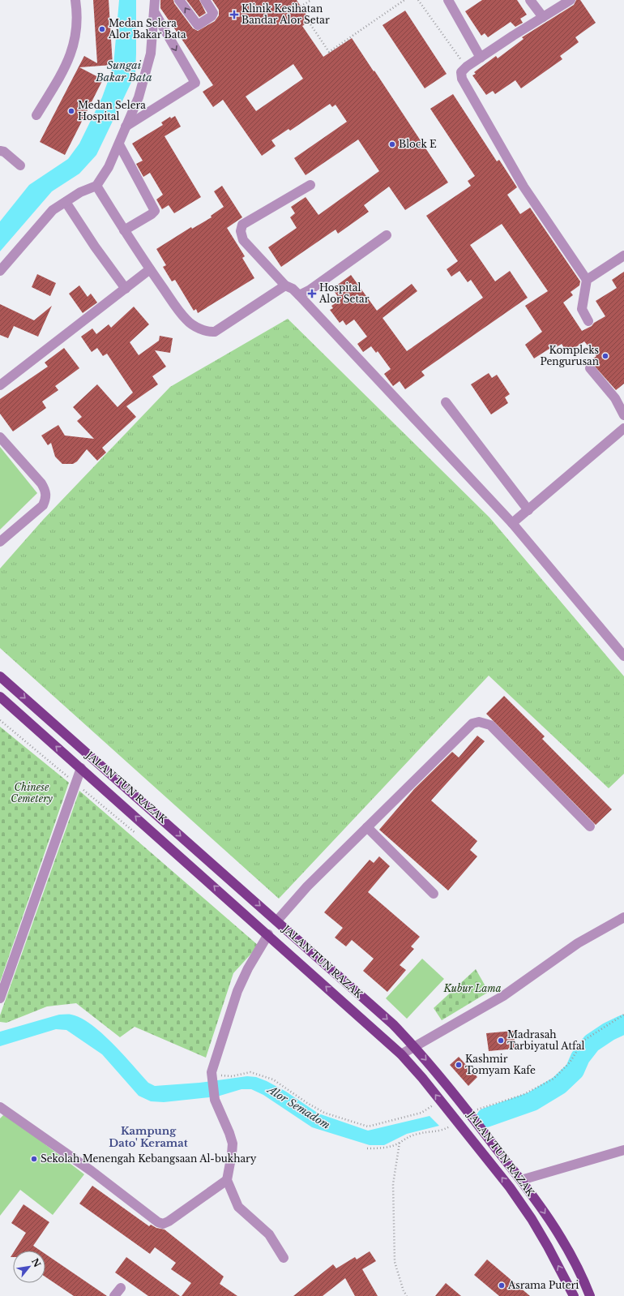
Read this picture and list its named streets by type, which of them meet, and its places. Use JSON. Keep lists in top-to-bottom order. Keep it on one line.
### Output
{"streets":{"main road":["JALAN TUN RAZAK"]},"districts":["Kampung Dato' Keramat"],"water":["Sungai Bakar Bata","Alor Semadom"],"parks":["Chinese Cemetery","Kubur Lama"],"places":{"health":["Klinik Kesihatan Bandar Alor Setar","Hospital Alor Setar"],"other":["Medan Selera Alor Bakar Bata","Medan Selera Hospital","Block E","Kompleks Pengurusan","Madrasah Tarbiyatul Atfal","Kashmir Tomyam Kafe","Sekolah Menengah Kebangsaan Al-bukhary","Asrama Puteri"]},"north":"top right"}
